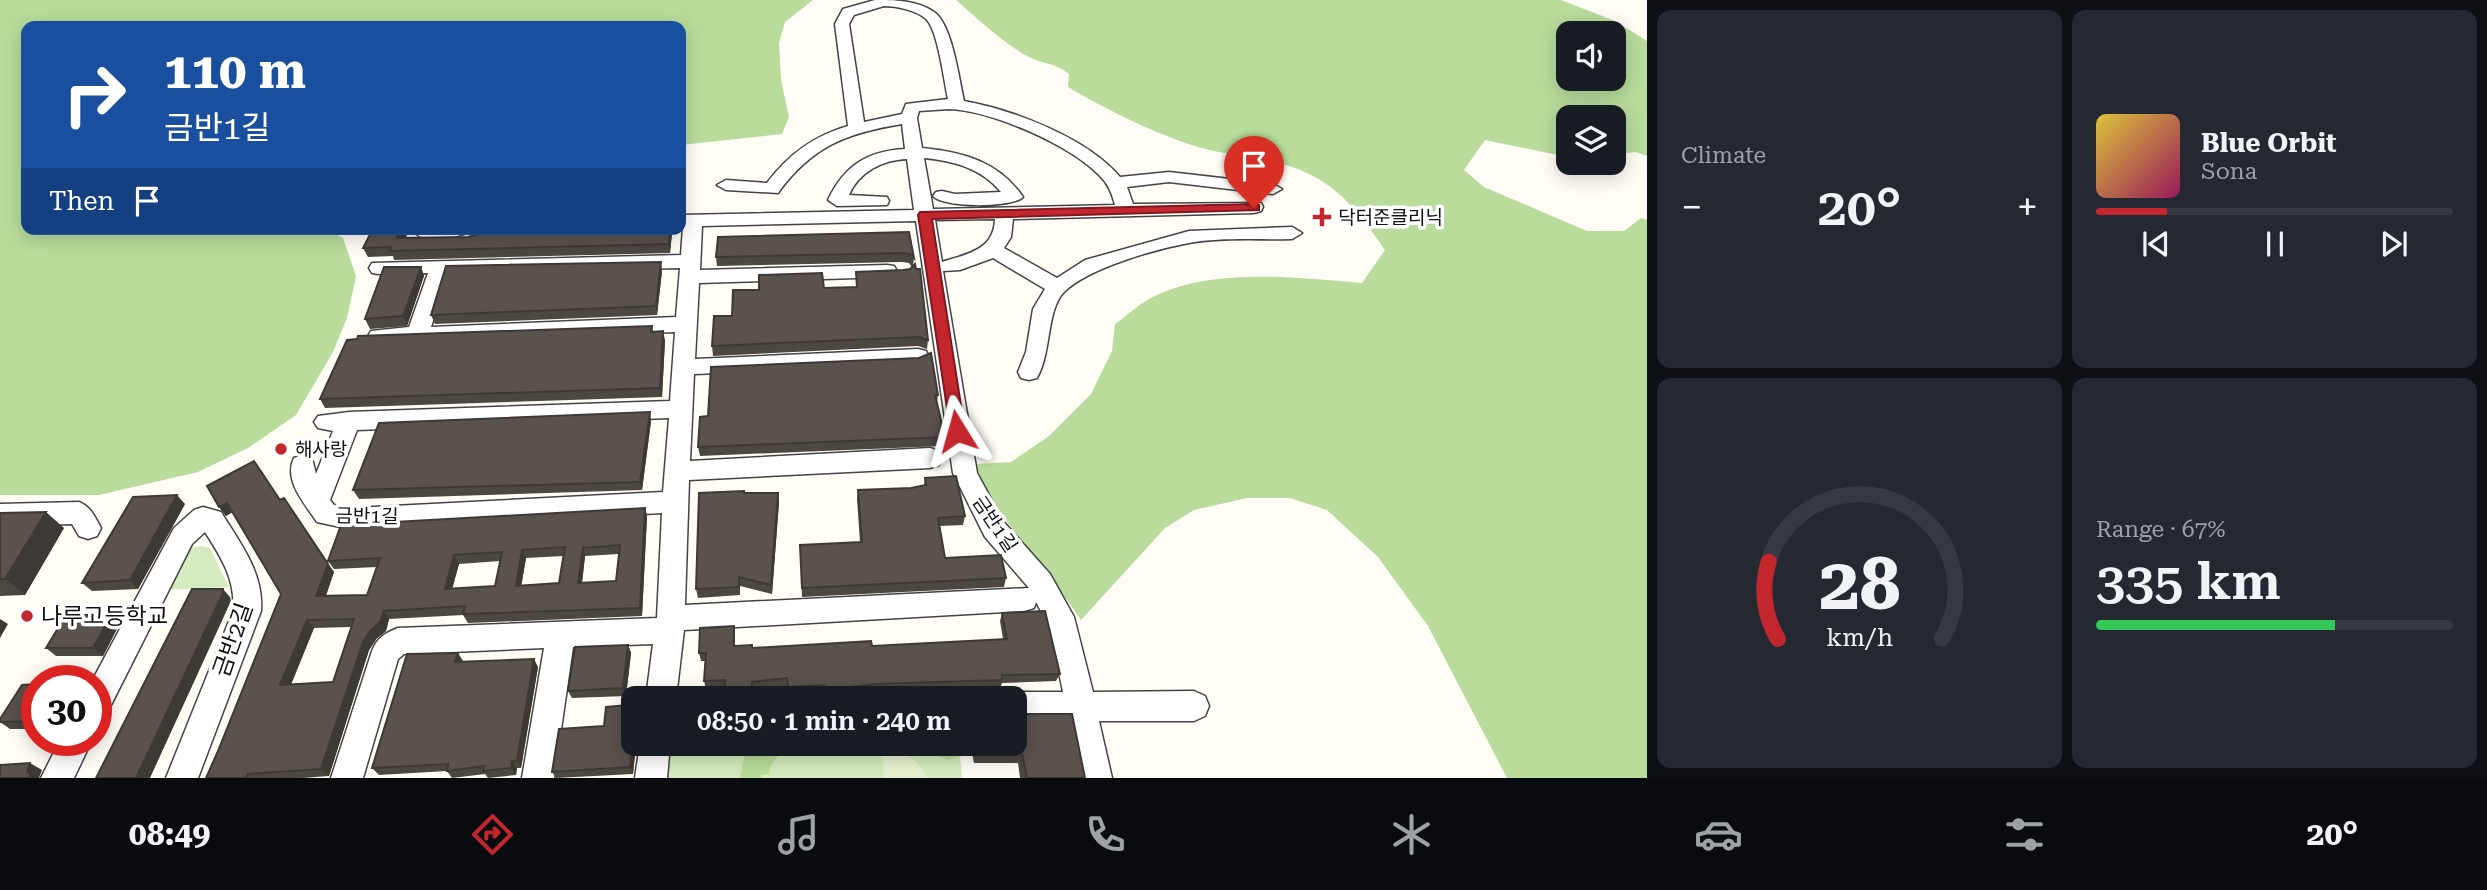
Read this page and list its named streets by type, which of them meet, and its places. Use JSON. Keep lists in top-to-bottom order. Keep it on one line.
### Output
{"streets":{"street":["금반1길","금반2길"]},"places":{"health":["닥터준클리닉"],"other":["해사랑","나루고등학교"]},"page":{"tile":["Climate",["Range · 67%","335 km"]],"turn":["110 m","금반1길"],"song":["Blue Orbit","Sona"],"then":"Then","heat":["−","20°","+"],"limit":"30","trip":"08:50 · 1 min · 240 m","tabs":["08:49","20°"],"gauge":["28","km/h"]}}
